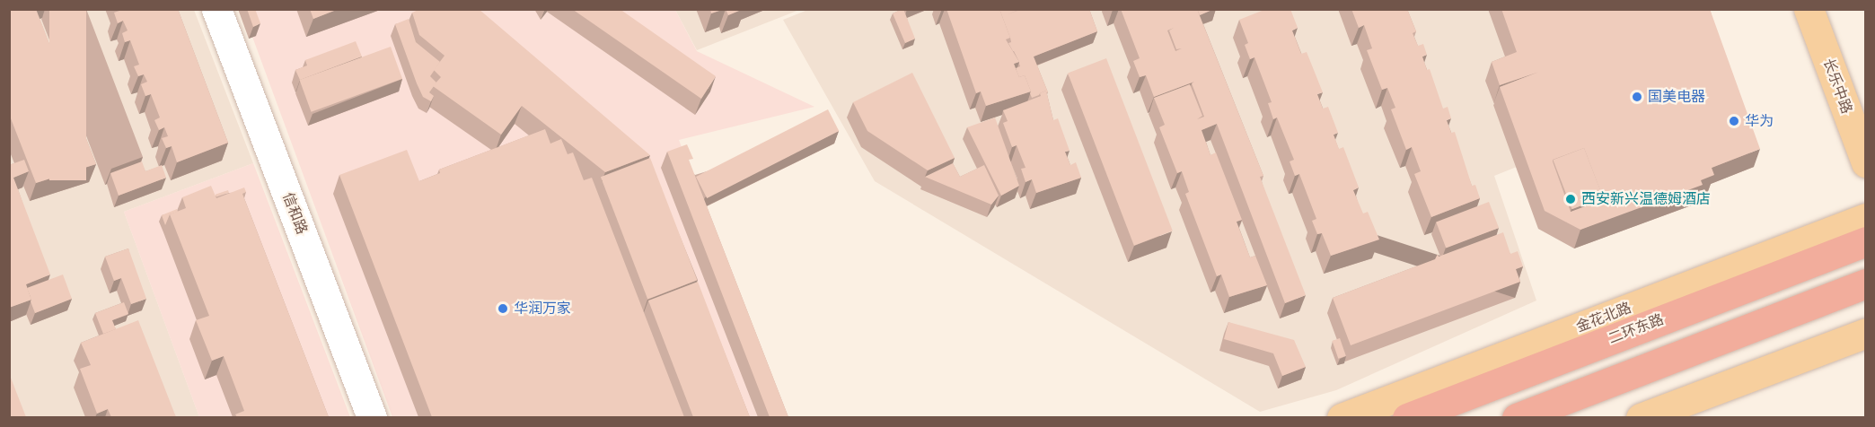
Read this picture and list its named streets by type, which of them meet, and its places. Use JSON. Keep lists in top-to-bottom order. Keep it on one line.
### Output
{"streets":{"highway":["二环东路"],"main road":["长乐中路","金花北路"],"street":["信和路"]},"places":["国美电器","华为","西安新兴温德姆酒店","华润万家"]}
